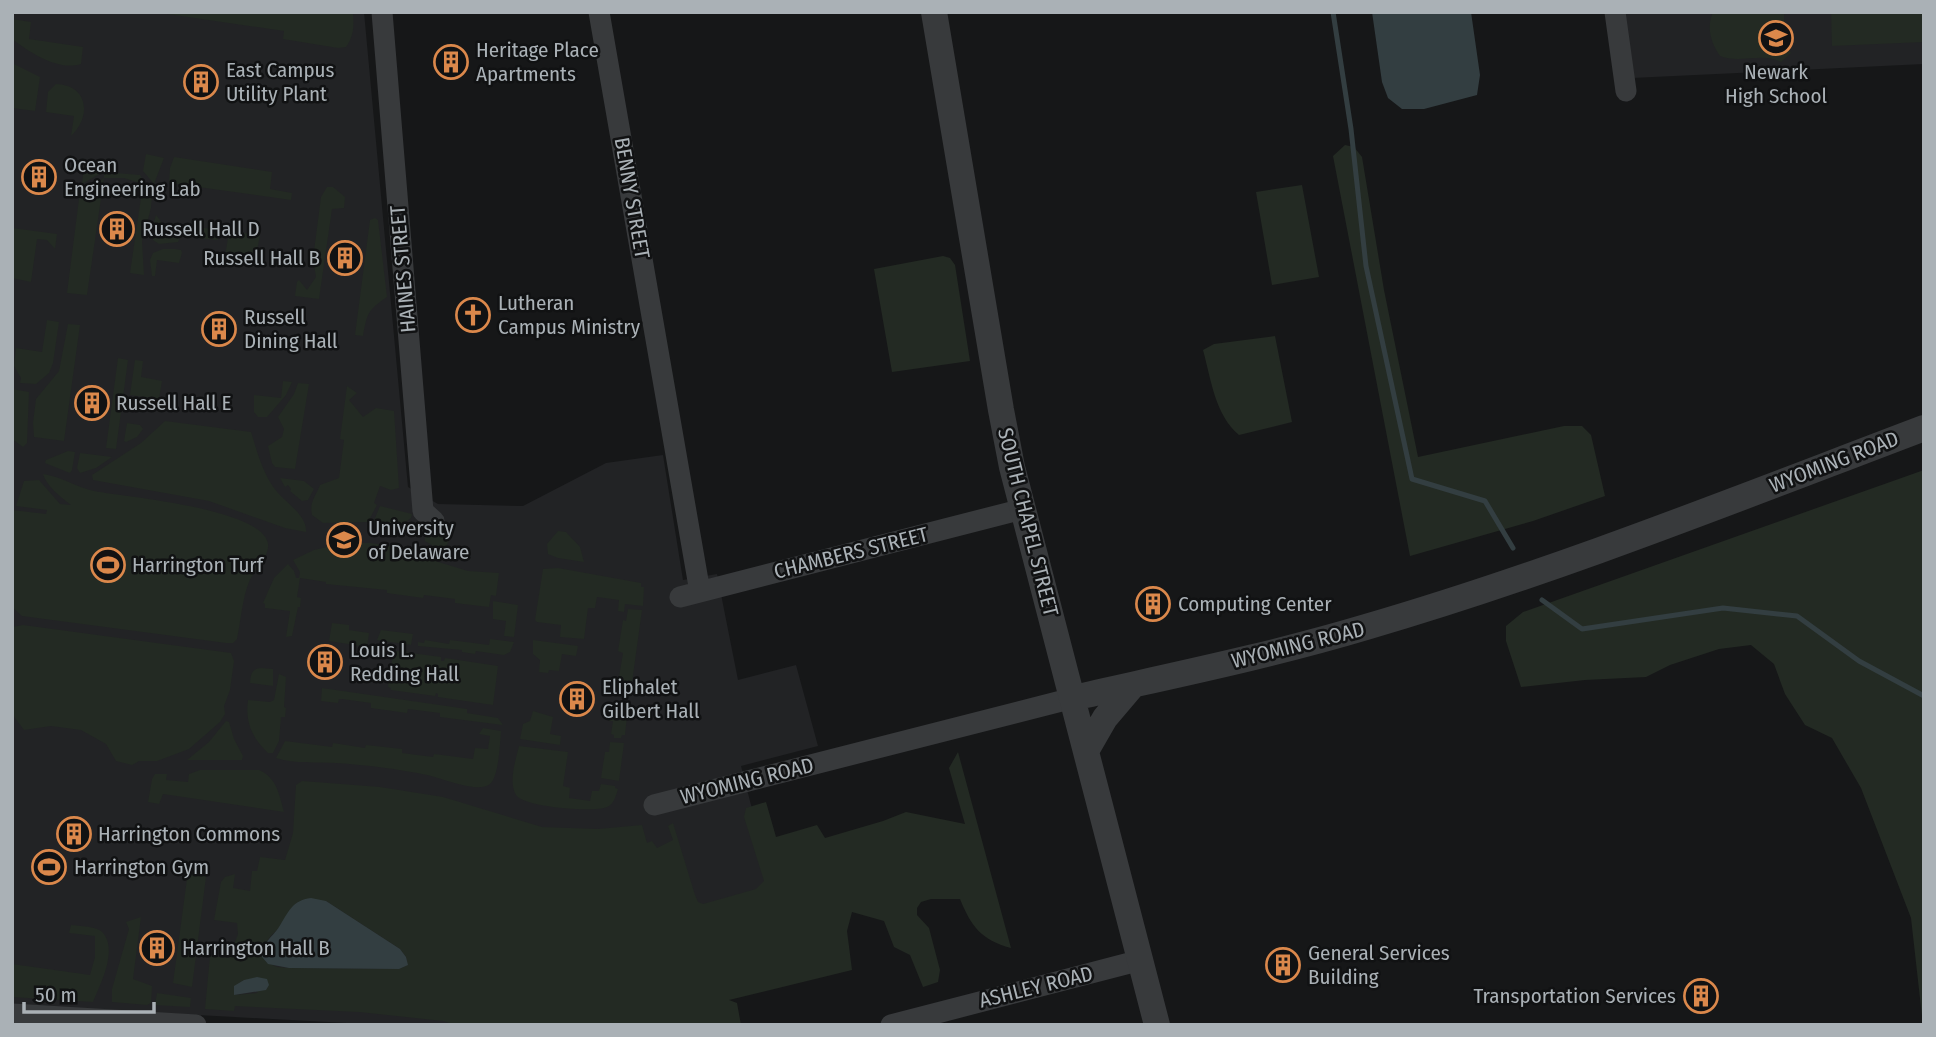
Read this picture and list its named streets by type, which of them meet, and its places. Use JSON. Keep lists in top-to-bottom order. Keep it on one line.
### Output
{"streets":{"street":["BENNY STREET","HAINES STREET","WYOMING ROAD","SOUTH CHAPEL STREET","CHAMBERS STREET","ASHLEY ROAD"]},"crossings":[["BENNY STREET","CHAMBERS STREET"],["WYOMING ROAD","SOUTH CHAPEL STREET"],["SOUTH CHAPEL STREET","CHAMBERS STREET"],["SOUTH CHAPEL STREET","ASHLEY ROAD"]],"places":{"school or university":["Newark High School","University of Delaware"],"building":["Heritage Place Apartments","East Campus Utility Plant","Ocean Engineering Lab","Russell Hall D","Russell Hall B","Russell Dining Hall","Russell Hall E","Computing Center","Louis L. Redding Hall","Eliphalet Gilbert Hall","Harrington Commons","Harrington Hall B","General Services Building","Transportation Services"],"church":["Lutheran Campus Ministry"],"sports":["Harrington Turf","Harrington Gym"]},"scale_bar":"50 m"}
